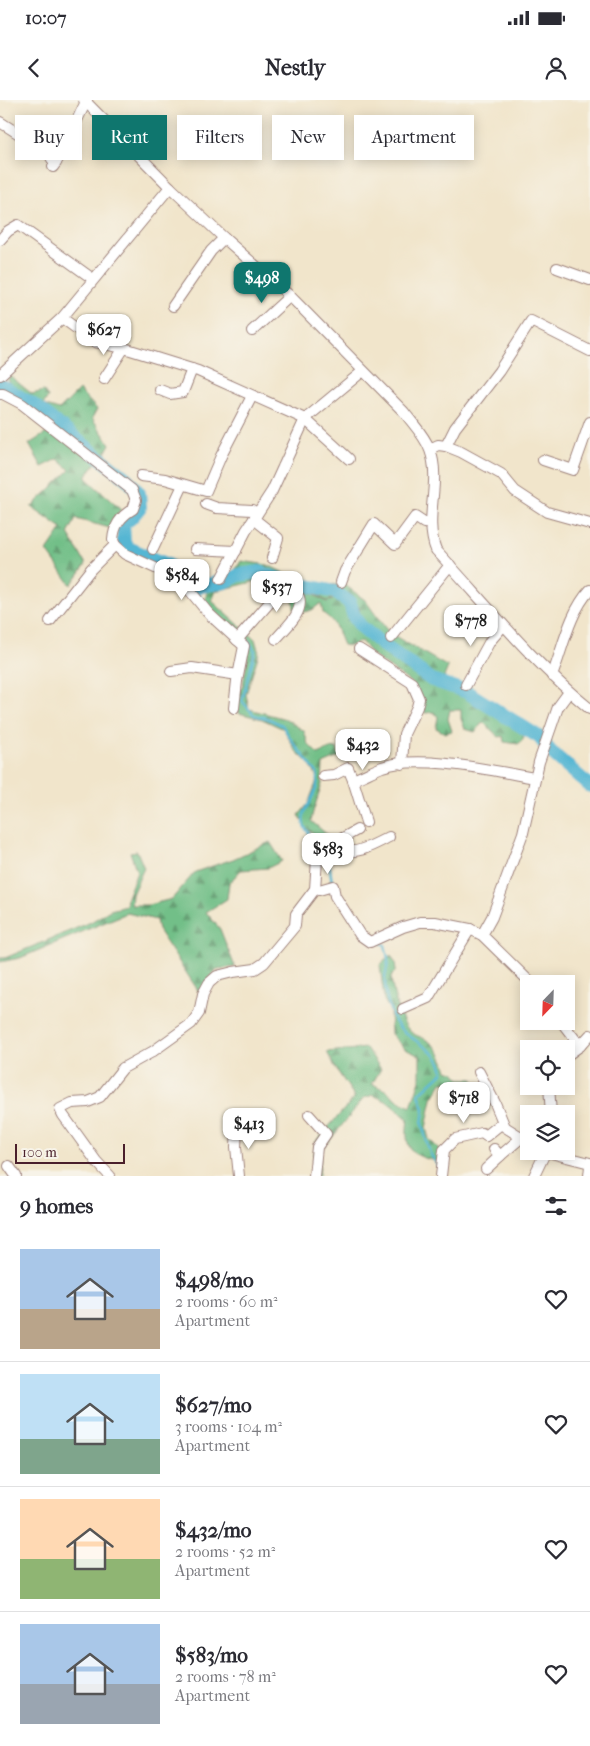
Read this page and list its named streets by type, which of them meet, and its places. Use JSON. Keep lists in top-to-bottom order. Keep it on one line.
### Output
{"scale_bar":"100 m","north":"bottom left","page":{"status":"10:07","header":"Nestly","chip":["Buy","Rent","Filters","New","Apartment"],"price":["$498","$627","$584","$537","$778","$432","$583","$718","$413"],"scale":"100 m","heading":"9 homes","list":[{"name":"$498/mo","note":"2 rooms · 60 m² · Apartment"},{"name":"$627/mo","note":"3 rooms · 104 m² · Apartment"},{"name":"$432/mo","note":"2 rooms · 52 m² · Apartment"},{"name":"$583/mo","note":"2 rooms · 78 m² · Apartment"}]}}
